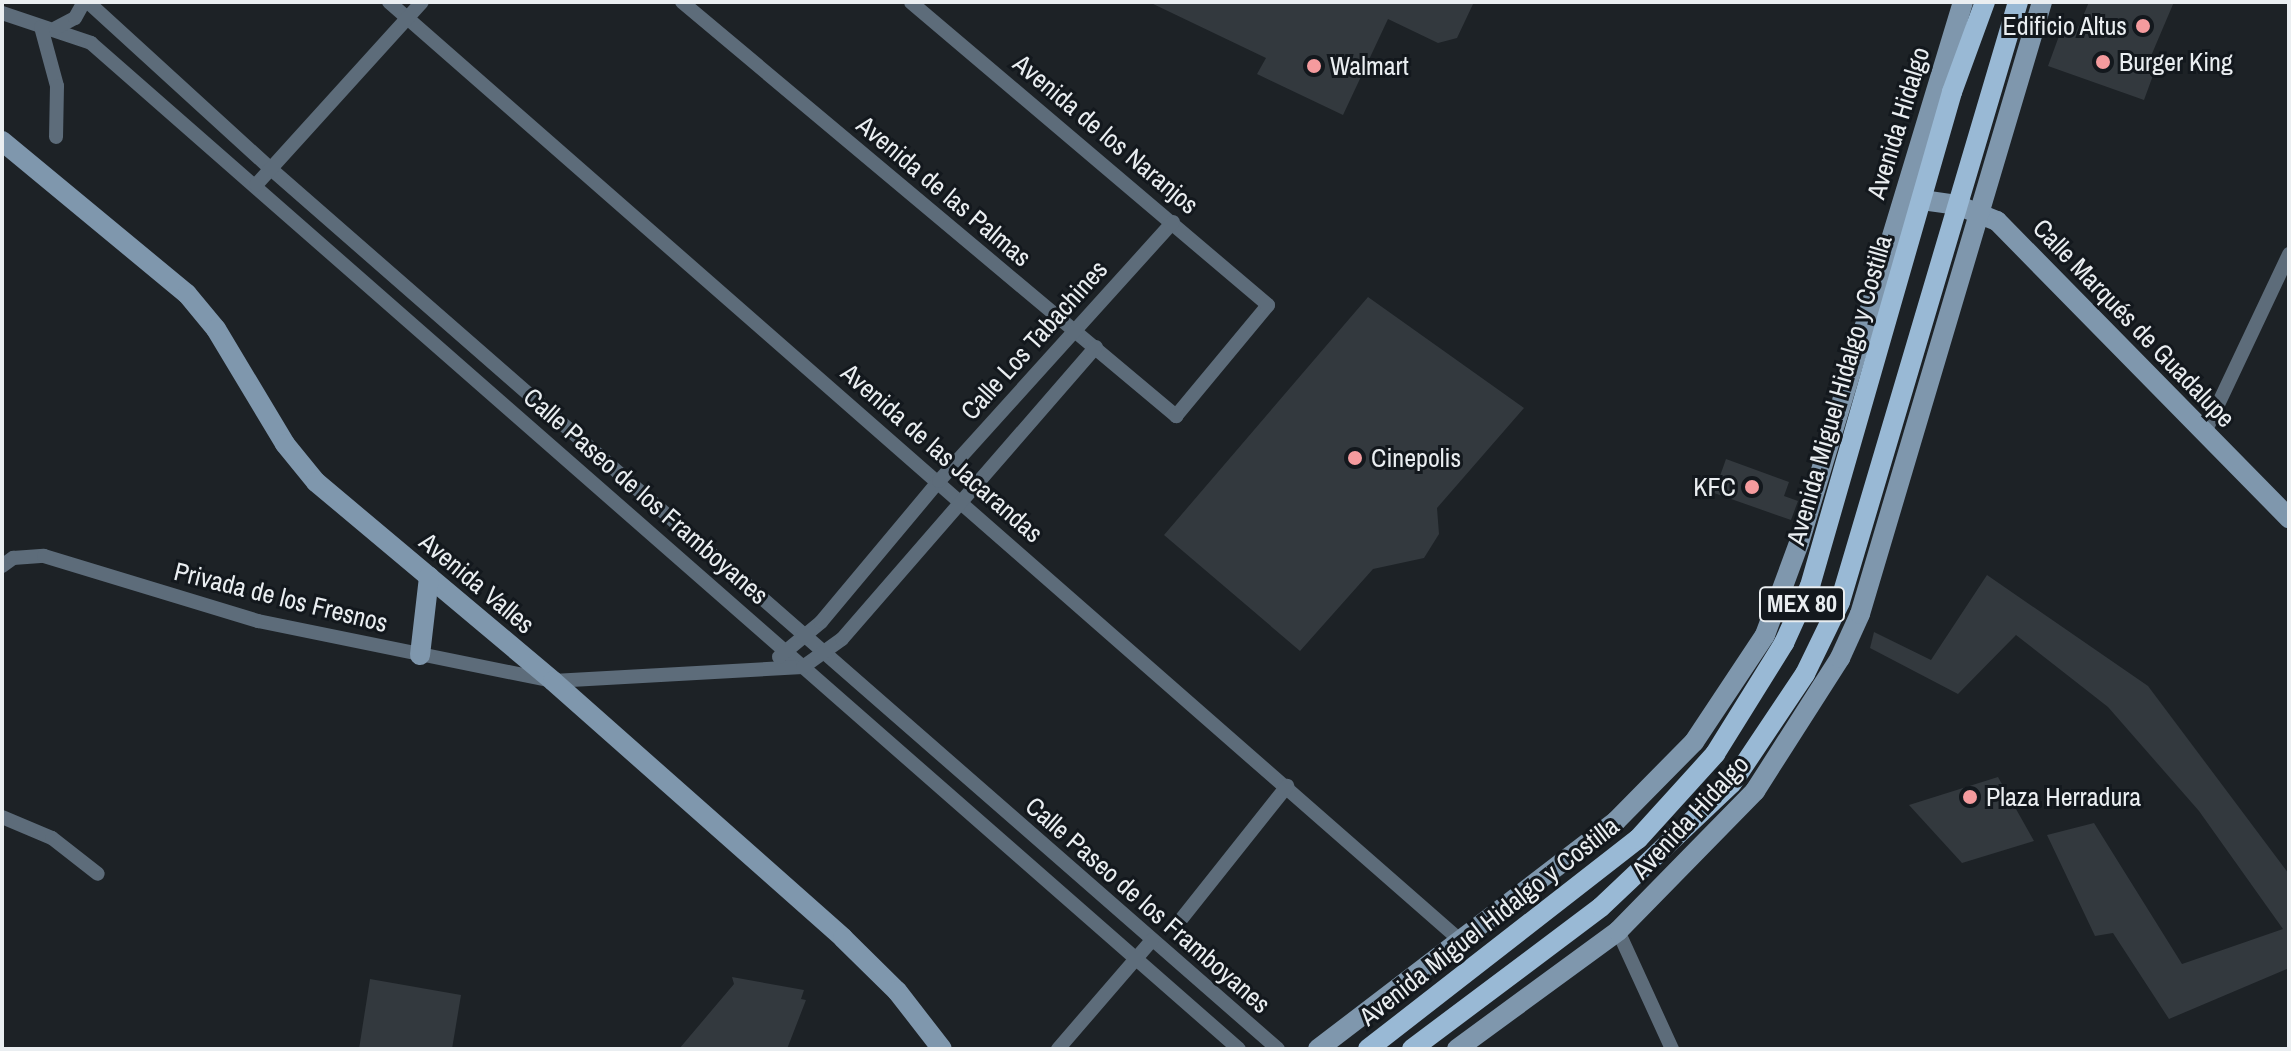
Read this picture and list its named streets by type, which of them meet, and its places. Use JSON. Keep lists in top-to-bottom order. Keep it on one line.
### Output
{"streets":{"main road":["Avenida Miguel Hidalgo y Costilla","MEX 80"],"street":["Avenida Hidalgo","Avenida de los Naranjos","Avenida de las Palmas","Calle Marqués de Guadalupe","Calle Los Tabachines","Avenida de las Jacarandas","Calle Paseo de los Framboyanes","Avenida Valles","Privada de los Fresnos"]},"crossings":[["Avenida Hidalgo","Calle Marqués de Guadalupe"],["Avenida Hidalgo","Avenida Miguel Hidalgo y Costilla"],["Avenida Hidalgo","Avenida de las Jacarandas"],["Avenida de los Naranjos","Avenida de las Palmas"],["Avenida de los Naranjos","Calle Los Tabachines"],["Avenida de las Palmas","Calle Los Tabachines"],["Calle Marqués de Guadalupe","Avenida Miguel Hidalgo y Costilla"],["Calle Los Tabachines","Avenida de las Jacarandas"],["Calle Los Tabachines","Calle Paseo de los Framboyanes"],["Avenida Valles","Privada de los Fresnos"]],"places":["Edificio Altus","Burger King","Walmart","Cinepolis","KFC","Plaza Herradura"]}
